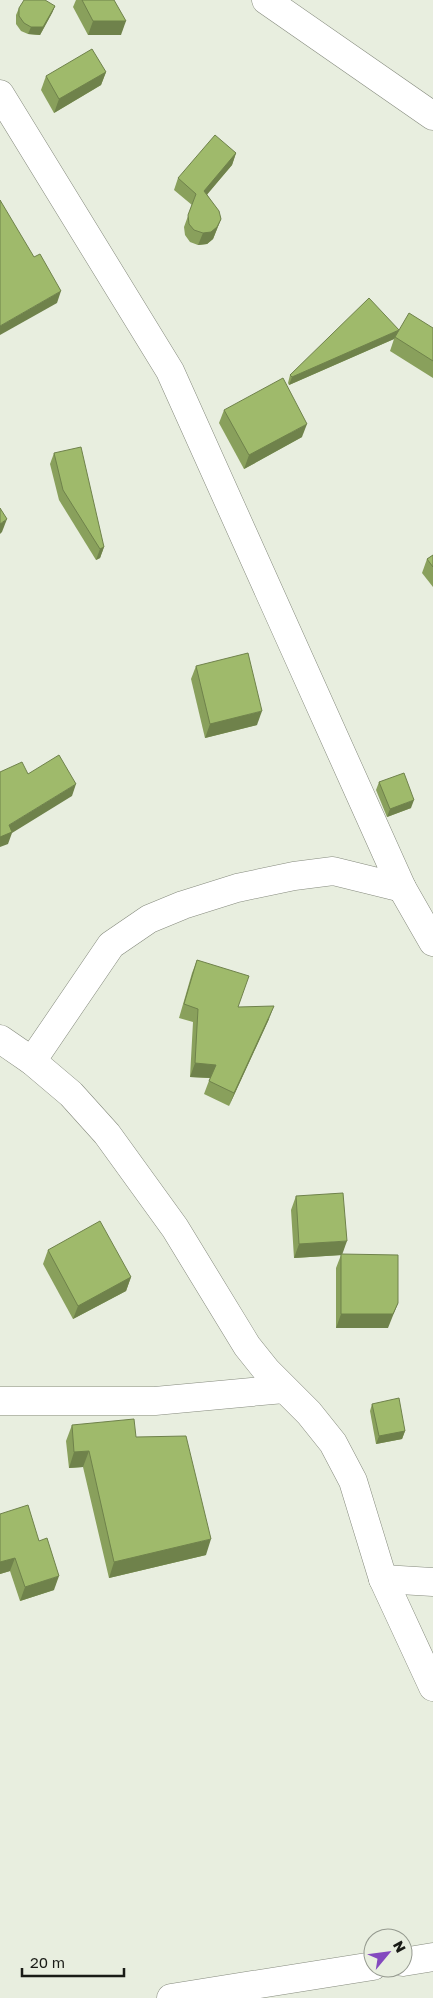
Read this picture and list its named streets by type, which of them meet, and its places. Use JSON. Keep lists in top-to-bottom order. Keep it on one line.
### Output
{"scale_bar":"20 m","north":"top right"}
